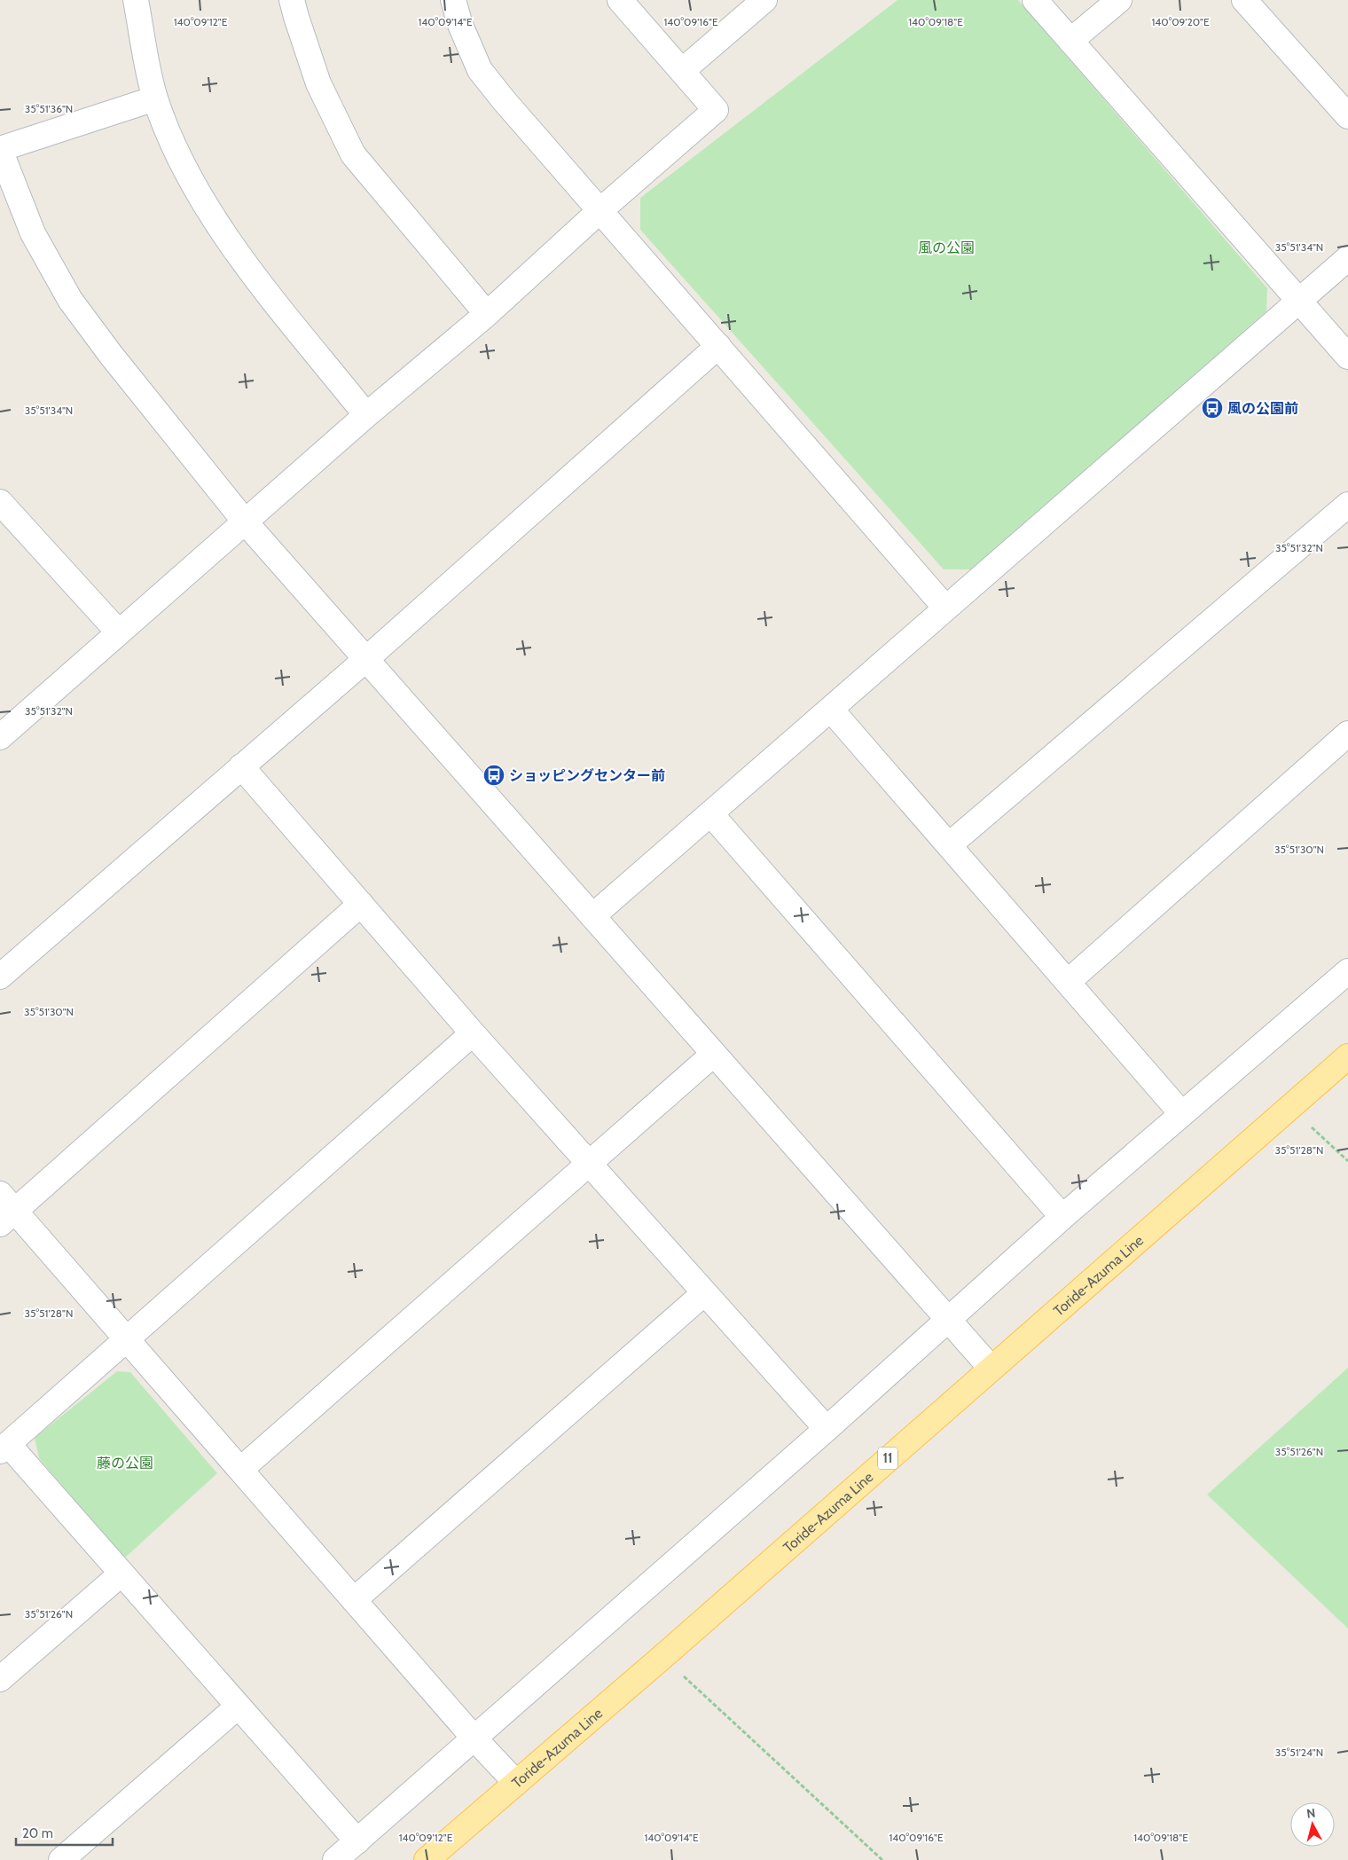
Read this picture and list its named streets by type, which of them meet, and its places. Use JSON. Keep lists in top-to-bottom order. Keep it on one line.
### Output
{"streets":{"main road":["Toride-Azuma Line","11"]},"parks":["風の公園","藤の公園"],"places":{"bus stop":["風の公園前","ショッピングセンター前"]},"scale_bar":"20 m","north":"top","coordinates":["140°09'12\"E","140°09'14\"E","140°09'16\"E","140°09'18\"E","140°09'20\"E","35°51'36\"N","35°51'34\"N","35°51'32\"N","35°51'30\"N","35°51'28\"N","35°51'26\"N","35°51'24\"N"]}
